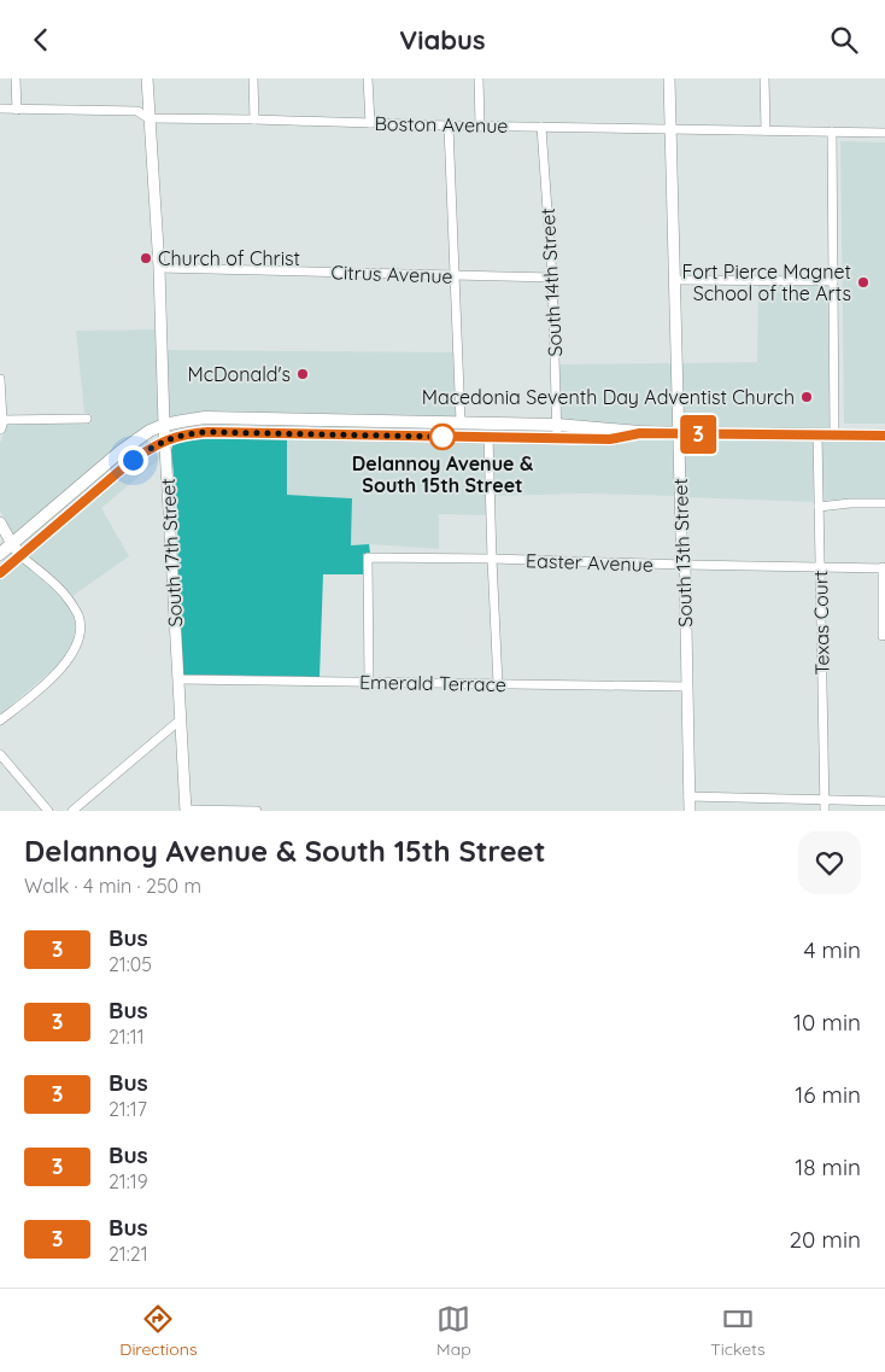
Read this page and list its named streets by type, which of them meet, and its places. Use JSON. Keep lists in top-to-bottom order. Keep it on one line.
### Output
{"streets":{"street":["Boston Avenue","Citrus Avenue","South 14th Street","South 17th Street","South 13th Street","Easter Avenue","Texas Court","Emerald Terrace"]},"crossings":[["Boston Avenue","South 14th Street"],["Boston Avenue","South 17th Street"],["Boston Avenue","South 13th Street"],["Citrus Avenue","South 14th Street"],["Citrus Avenue","South 17th Street"],["South 17th Street","Emerald Terrace"],["South 13th Street","Easter Avenue"],["South 13th Street","Emerald Terrace"],["Easter Avenue","Texas Court"],["Easter Avenue","Emerald Terrace"]],"places":["Church of Christ","Fort Pierce Magnet School of the Arts","McDonald's","Macedonia Seventh Day Adventist Church","Delannoy Avenue & South 15th Street"],"lines":["bus line 3"],"page":{"header":"Viabus","on_map":"3","heading":["Delannoy Avenue & South 15th Street","Walk · 4 min · 250 m"],"list":[{"mark":"3","name":"Bus","note":"21:05","value":"4 min"},{"mark":"3","name":"Bus","note":"21:11","value":"10 min"},{"mark":"3","name":"Bus","note":"21:17","value":"16 min"},{"mark":"3","name":"Bus","note":"21:19","value":"18 min"},{"mark":"3","name":"Bus","note":"21:21","value":"20 min"}],"tabs":["Directions","Map","Tickets"]}}
